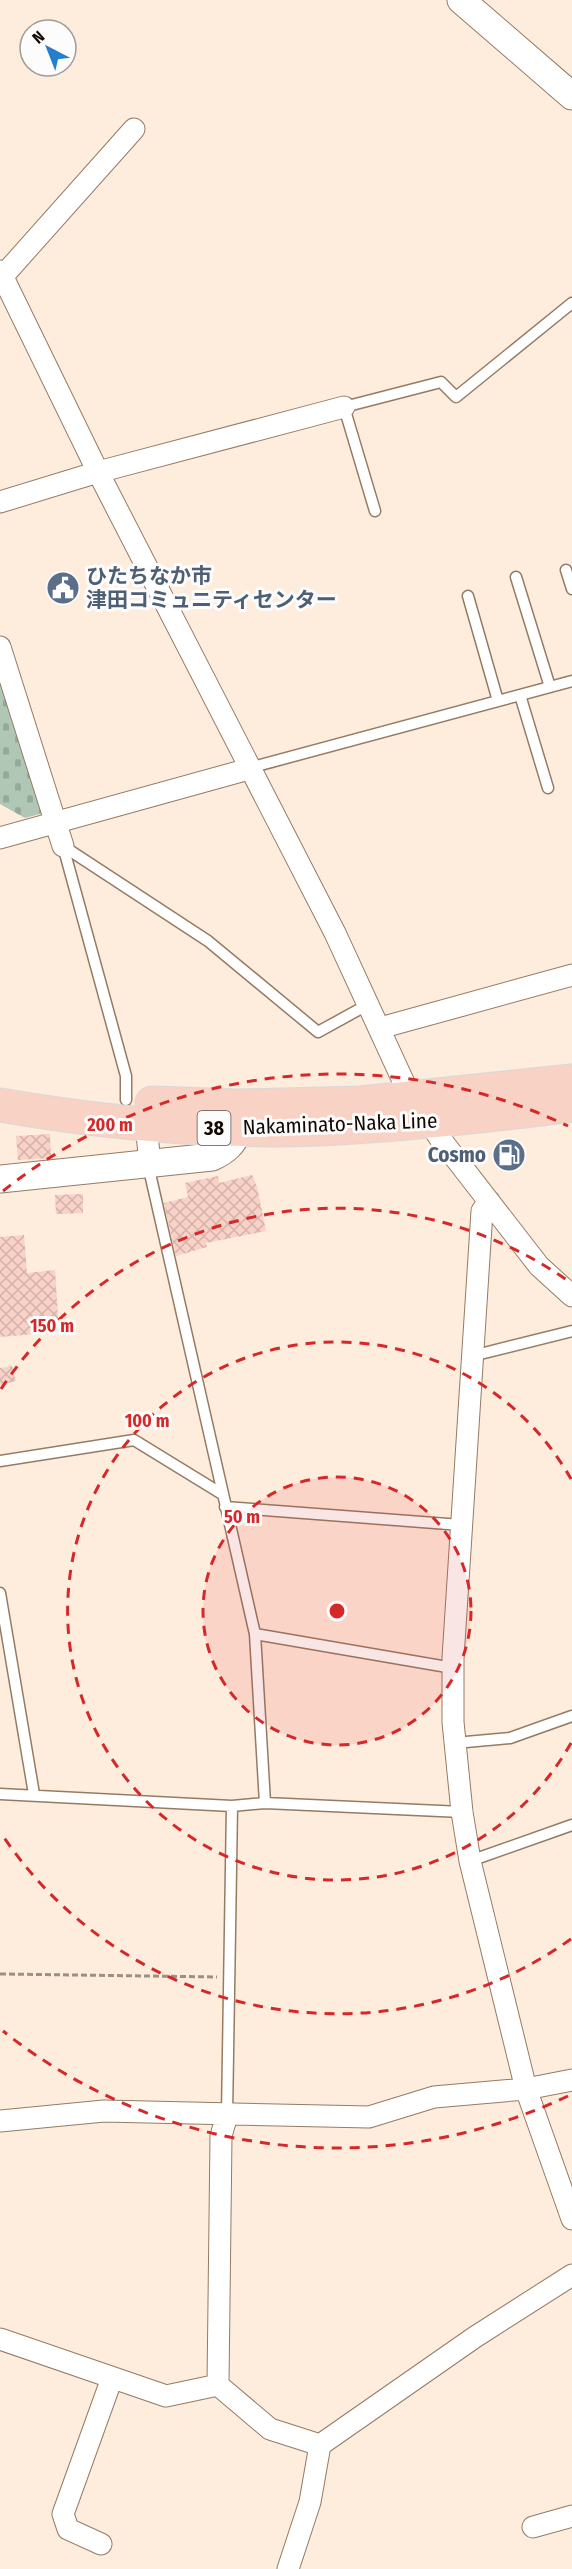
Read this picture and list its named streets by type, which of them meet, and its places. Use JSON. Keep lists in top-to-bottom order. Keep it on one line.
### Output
{"streets":{"main road":["Nakaminato-Naka Line","38"]},"places":{"public building":["ひたちなか市 津田コミュニティセンター"],"fuel station":["Cosmo"]},"north":"top left","rings":["200 m","150 m","100 m","50 m"]}
